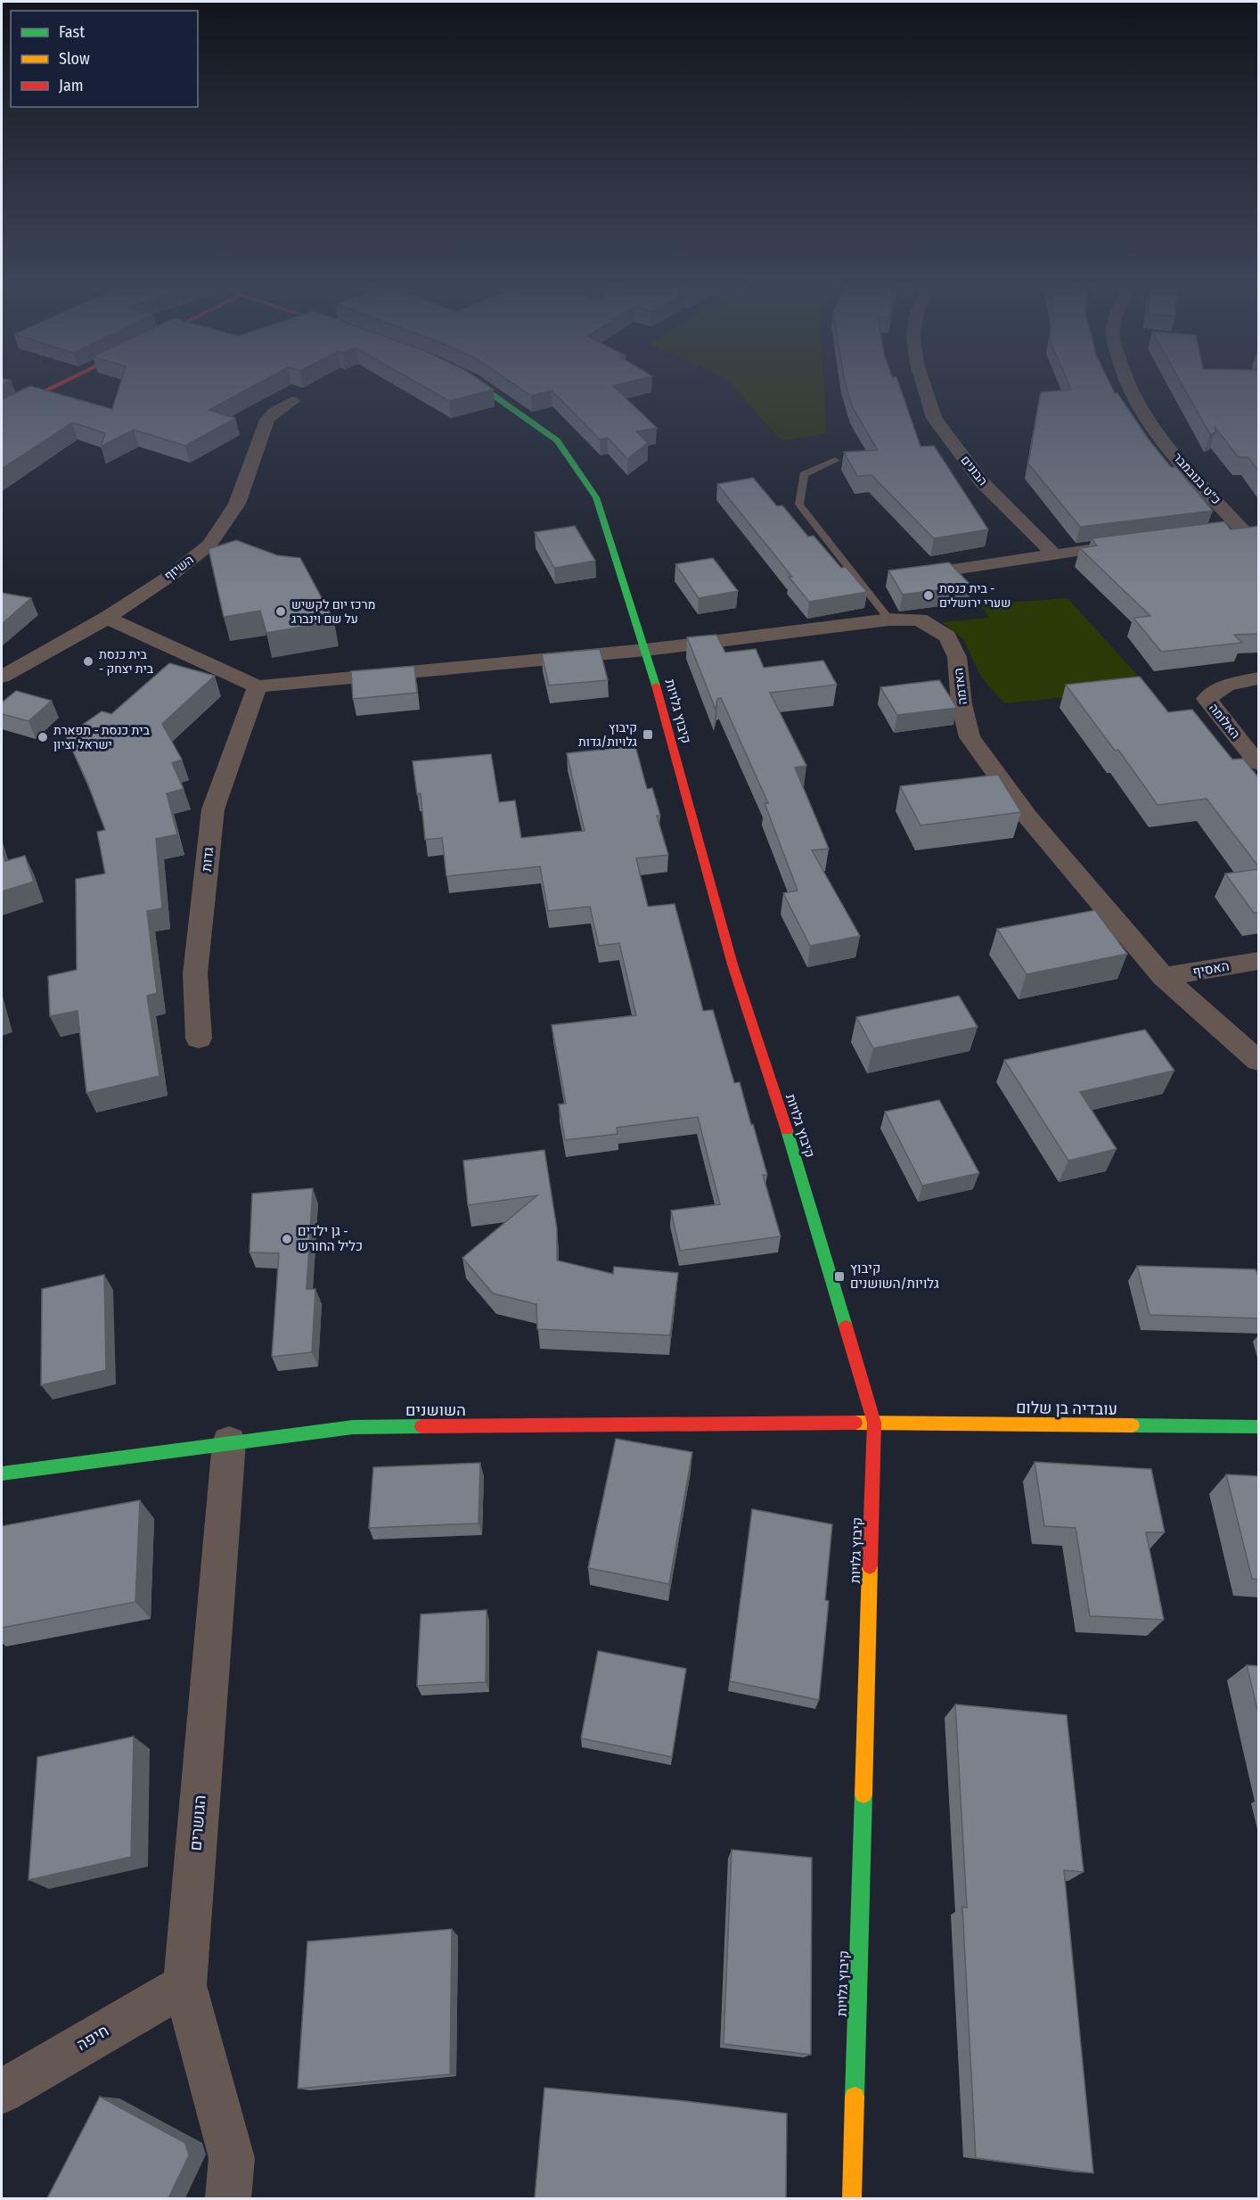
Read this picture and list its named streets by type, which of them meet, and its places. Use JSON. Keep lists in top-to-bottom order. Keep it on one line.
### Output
{"streets":{"street":["הבונים","כ\"ט בנובמבר","השיזף","האדמה","קיבוץ גלויות","האלומה","גדות","האסיף","עובדיה בן שלום","השושנים","הגושרים","חיפה"]},"crossings":[["האדמה","קיבוץ גלויות"],["האדמה","גדות"],["האדמה","האסיף"],["קיבוץ גלויות","עובדיה בן שלום"],["קיבוץ גלויות","השושנים"],["עובדיה בן שלום","השושנים"],["השושנים","הגושרים"],["הגושרים","חיפה"]],"places":{"other":["בית כנסת - שערי ירושלים","מרכז יום לקשיש על שם וינברג","בית כנסת - בית יצחק","בית כנסת - תפארת ישראל וציון","גן ילדים - כליל החורש"],"transit":["קיבוץ גלויות/גדות","קיבוץ גלויות/השושנים"]},"legend":["Fast","Slow","Jam"]}
